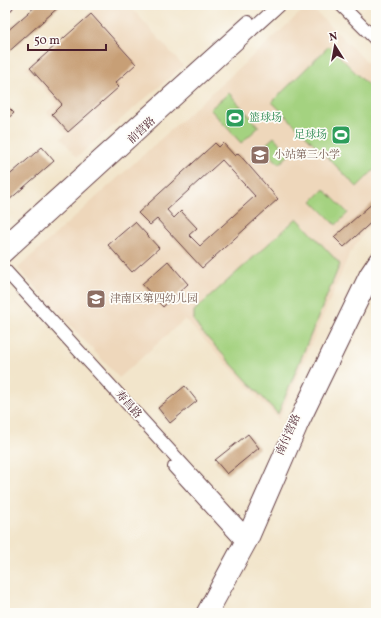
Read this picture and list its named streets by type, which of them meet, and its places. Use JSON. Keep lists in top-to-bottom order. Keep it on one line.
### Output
{"streets":{"street":["前营路","寿昌路","南付营路"]},"crossings":[["寿昌路","南付营路"]],"places":{"sports":["篮球场","足球场"],"school or university":["小站第三小学","津南区第四幼儿园"]},"scale_bar":"50 m","north":"top"}
